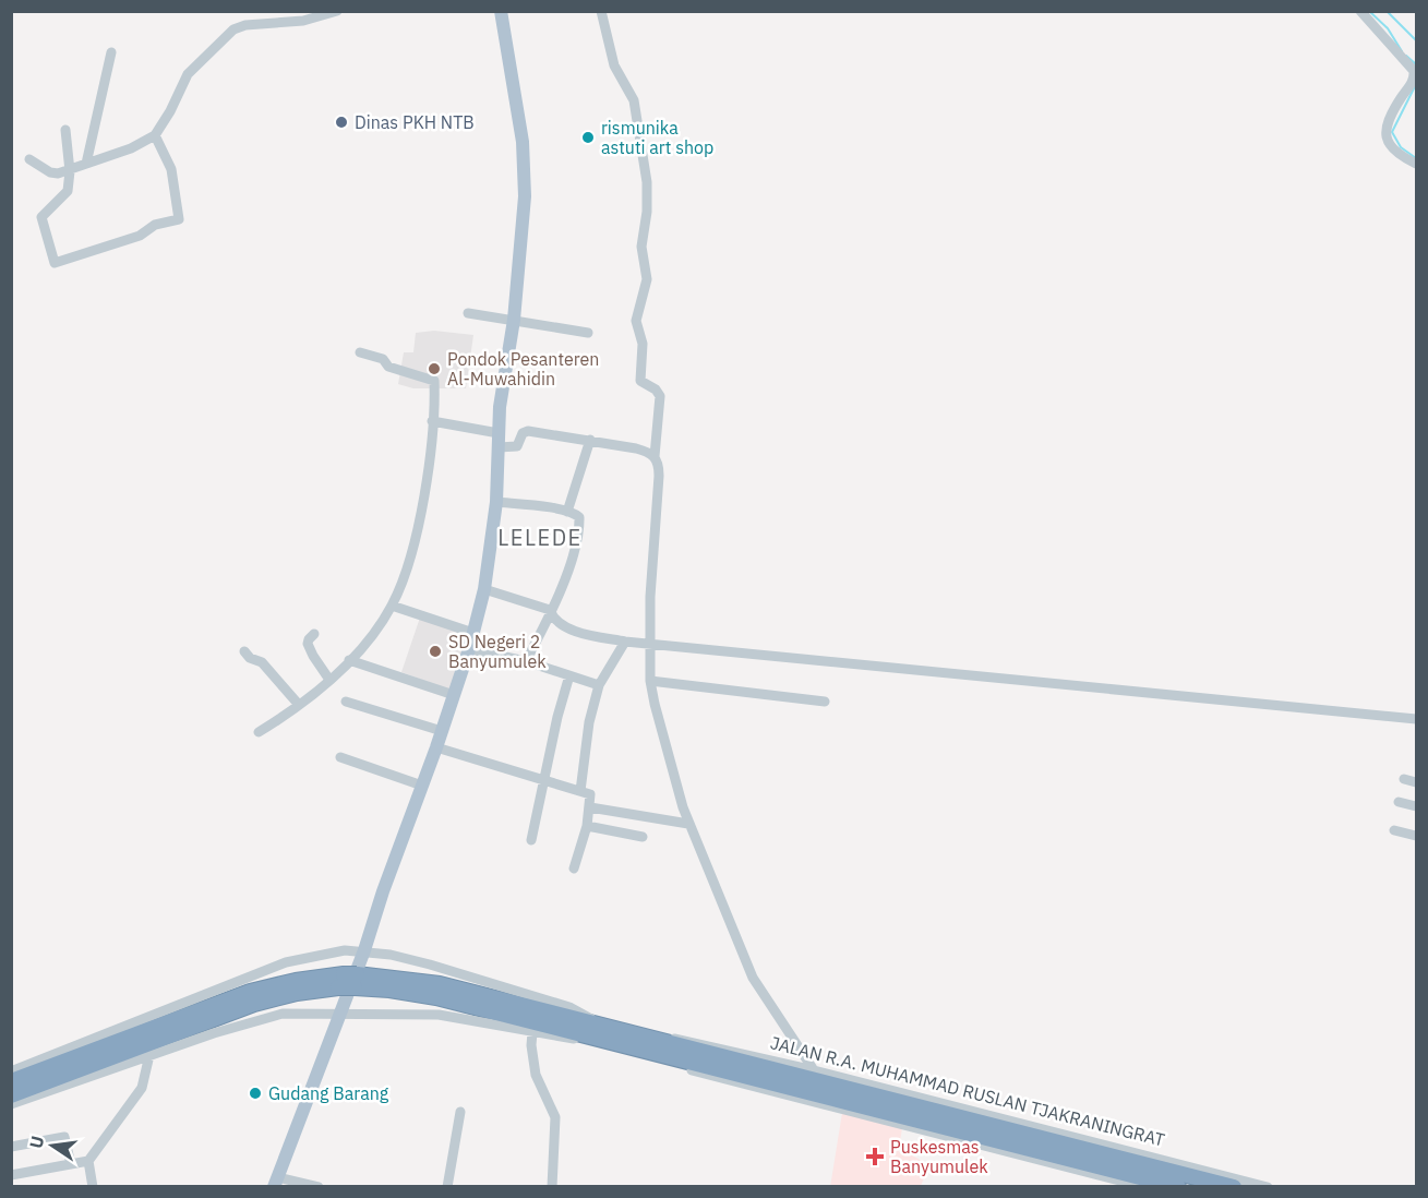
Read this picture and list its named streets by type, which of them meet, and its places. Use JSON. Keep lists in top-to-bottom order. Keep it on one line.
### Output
{"streets":{"highway":["JALAN R.A. MUHAMMAD RUSLAN TJAKRANINGRAT"]},"districts":["LELEDE"],"places":{"other":["Dinas PKH NTB","rismunika astuti art shop","Pondok Pesanteren Al-Muwahidin","SD Negeri 2 Banyumulek","Gudang Barang"],"health":["Puskesmas Banyumulek"]},"north":"left"}
